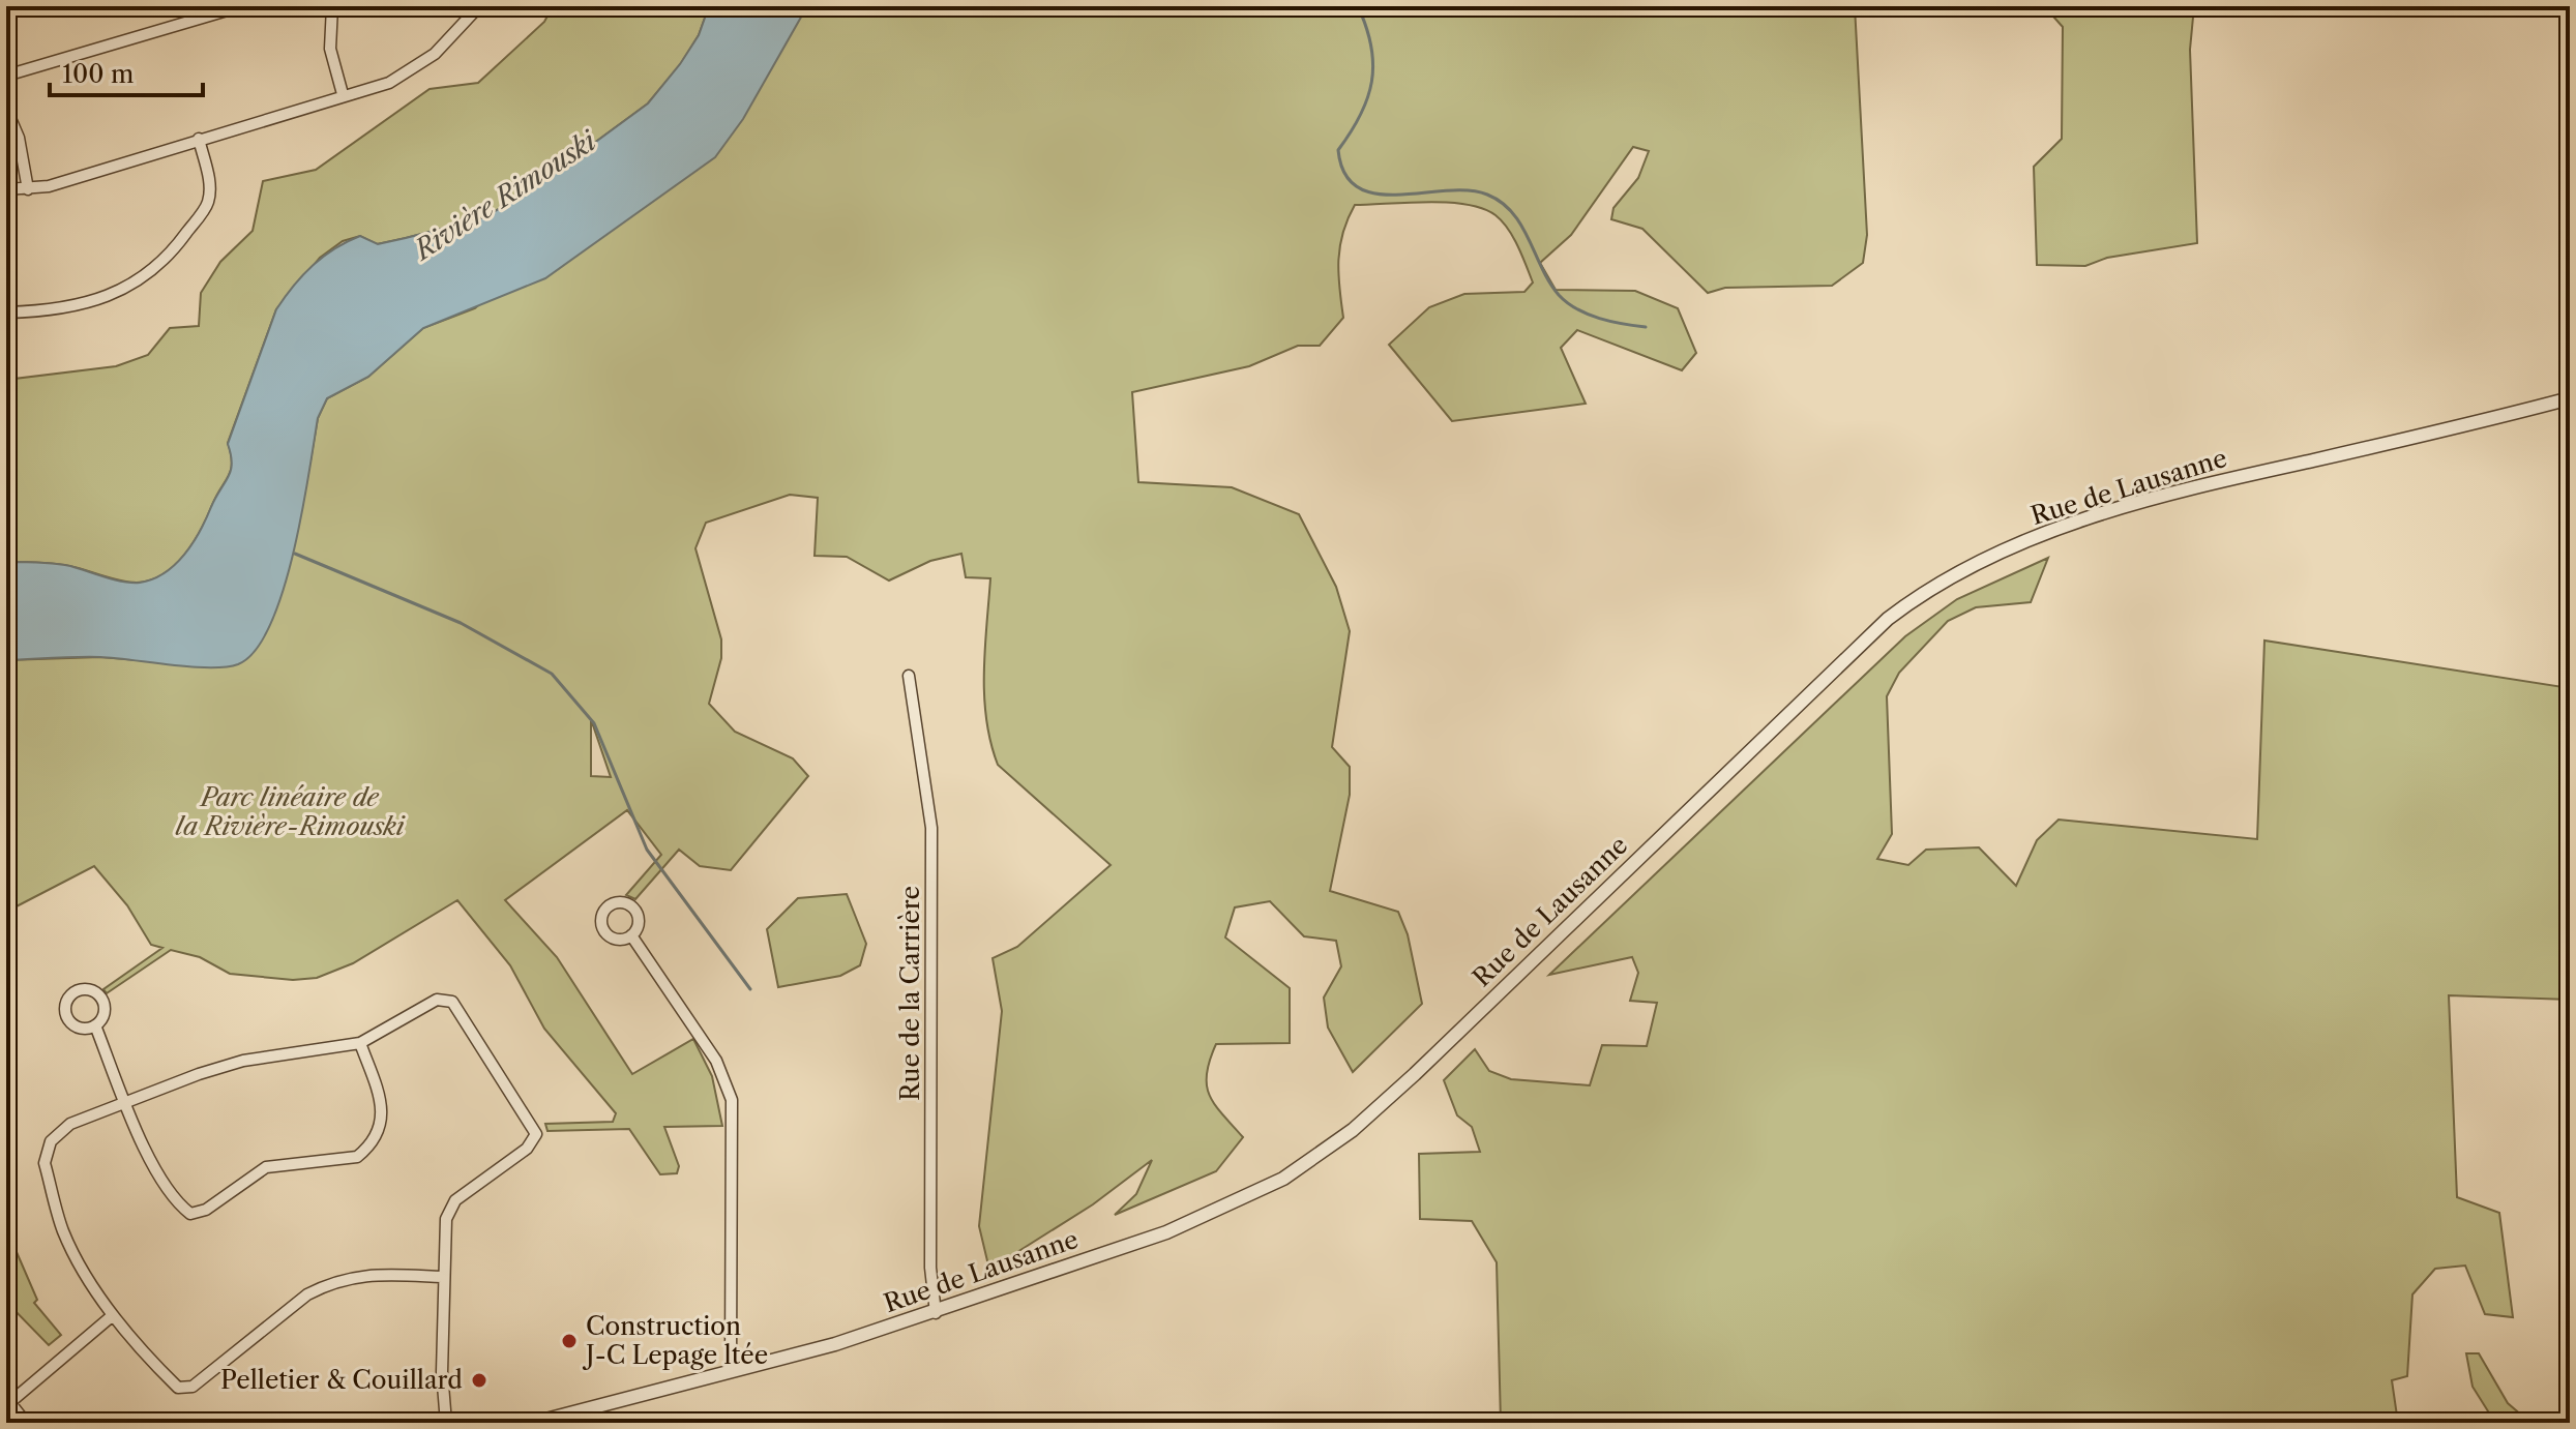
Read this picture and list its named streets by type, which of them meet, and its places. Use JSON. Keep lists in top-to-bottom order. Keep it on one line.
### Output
{"streets":{"street":["Rue de Lausanne","Rue de la Carrière"]},"crossings":[["Rue de Lausanne","Rue de la Carrière"]],"water":["Rivière Rimouski"],"parks":["Parc linéaire de la Rivière-Rimouski"],"places":["Construction J-C Lepage ltée","Pelletier & Couillard"],"scale_bar":"100 m"}
